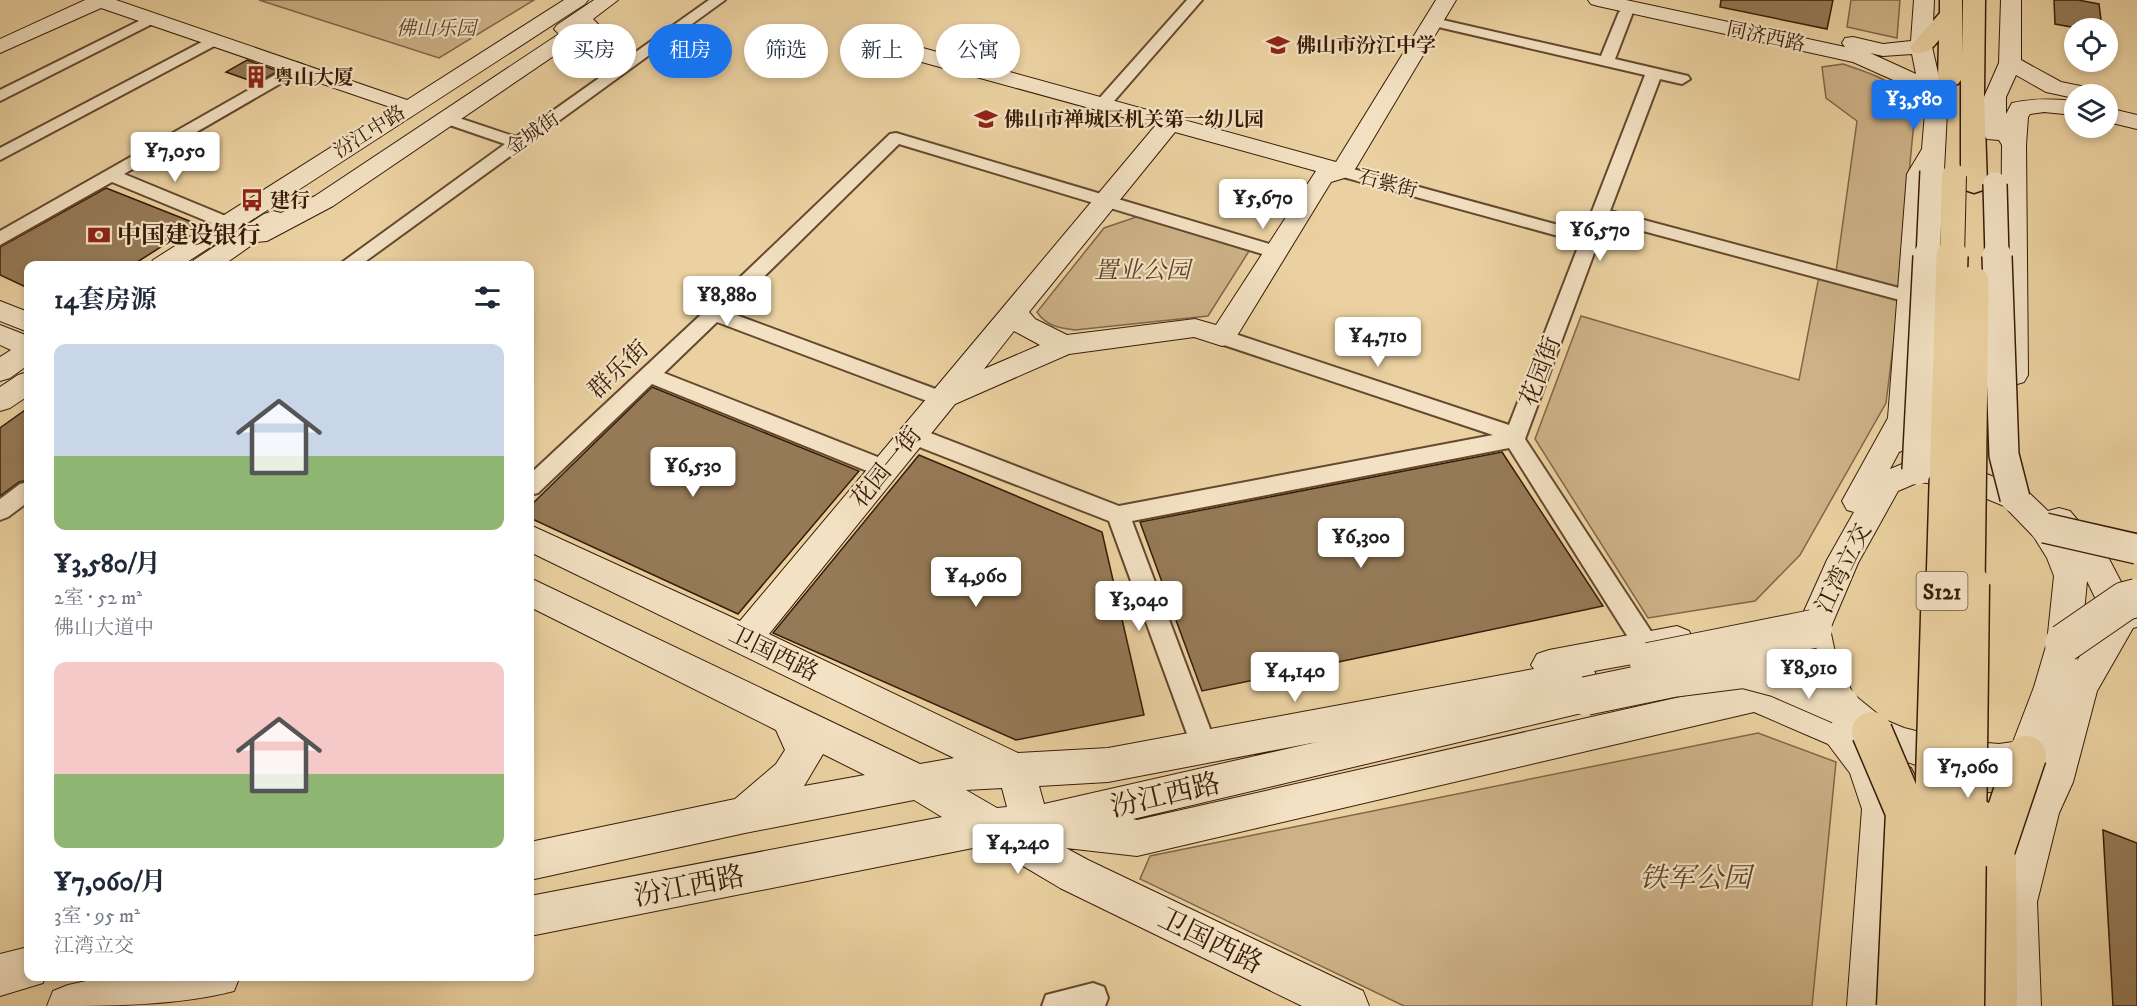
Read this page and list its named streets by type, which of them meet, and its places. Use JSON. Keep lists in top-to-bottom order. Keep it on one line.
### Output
{"streets":{"highway":["S121"],"main road":["同济西路","汾江中路","石紫街","花园一街","江湾立交","卫国西路","汾江西路"],"street":["金城街","群乐街","花园街"]},"crossings":[["石紫街","花园街"],["花园一街","卫国西路"],["卫国西路","汾江西路"]],"parks":["佛山乐园","置业公园","铁军公园"],"places":{"school or university":["佛山市汾江中学","佛山市禅城区机关第一幼儿园"],"building":["粤山大厦"],"bus stop":["建行"],"bank":["中国建设银行"]},"page":{"chip":["买房","租房","筛选","新上","公寓"],"price":["¥3,580","¥7,050","¥5,670","¥6,570","¥8,880","¥4,710","¥6,530","¥6,300","¥4,960","¥3,040","¥8,910","¥4,140","¥7,060","¥4,240"],"heading":"14套房源","list":[{"name":"¥3,580/月","note":"2室 · 52 m² · 佛山大道中"},{"name":"¥7,060/月","note":"3室 · 95 m² · 江湾立交"}]}}
